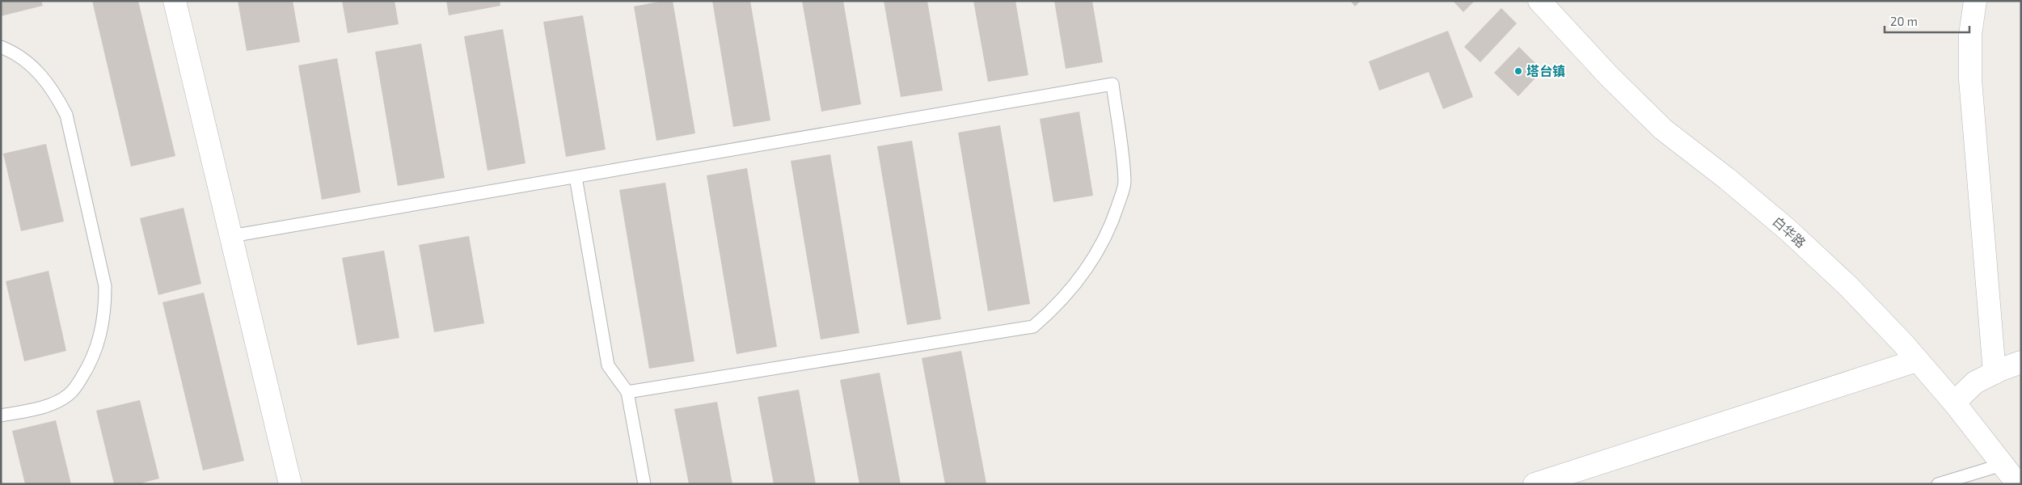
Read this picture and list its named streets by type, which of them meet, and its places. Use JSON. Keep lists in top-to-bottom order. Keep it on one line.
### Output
{"streets":{"street":["白华路"]},"places":["塔台镇"],"scale_bar":"20 m"}
